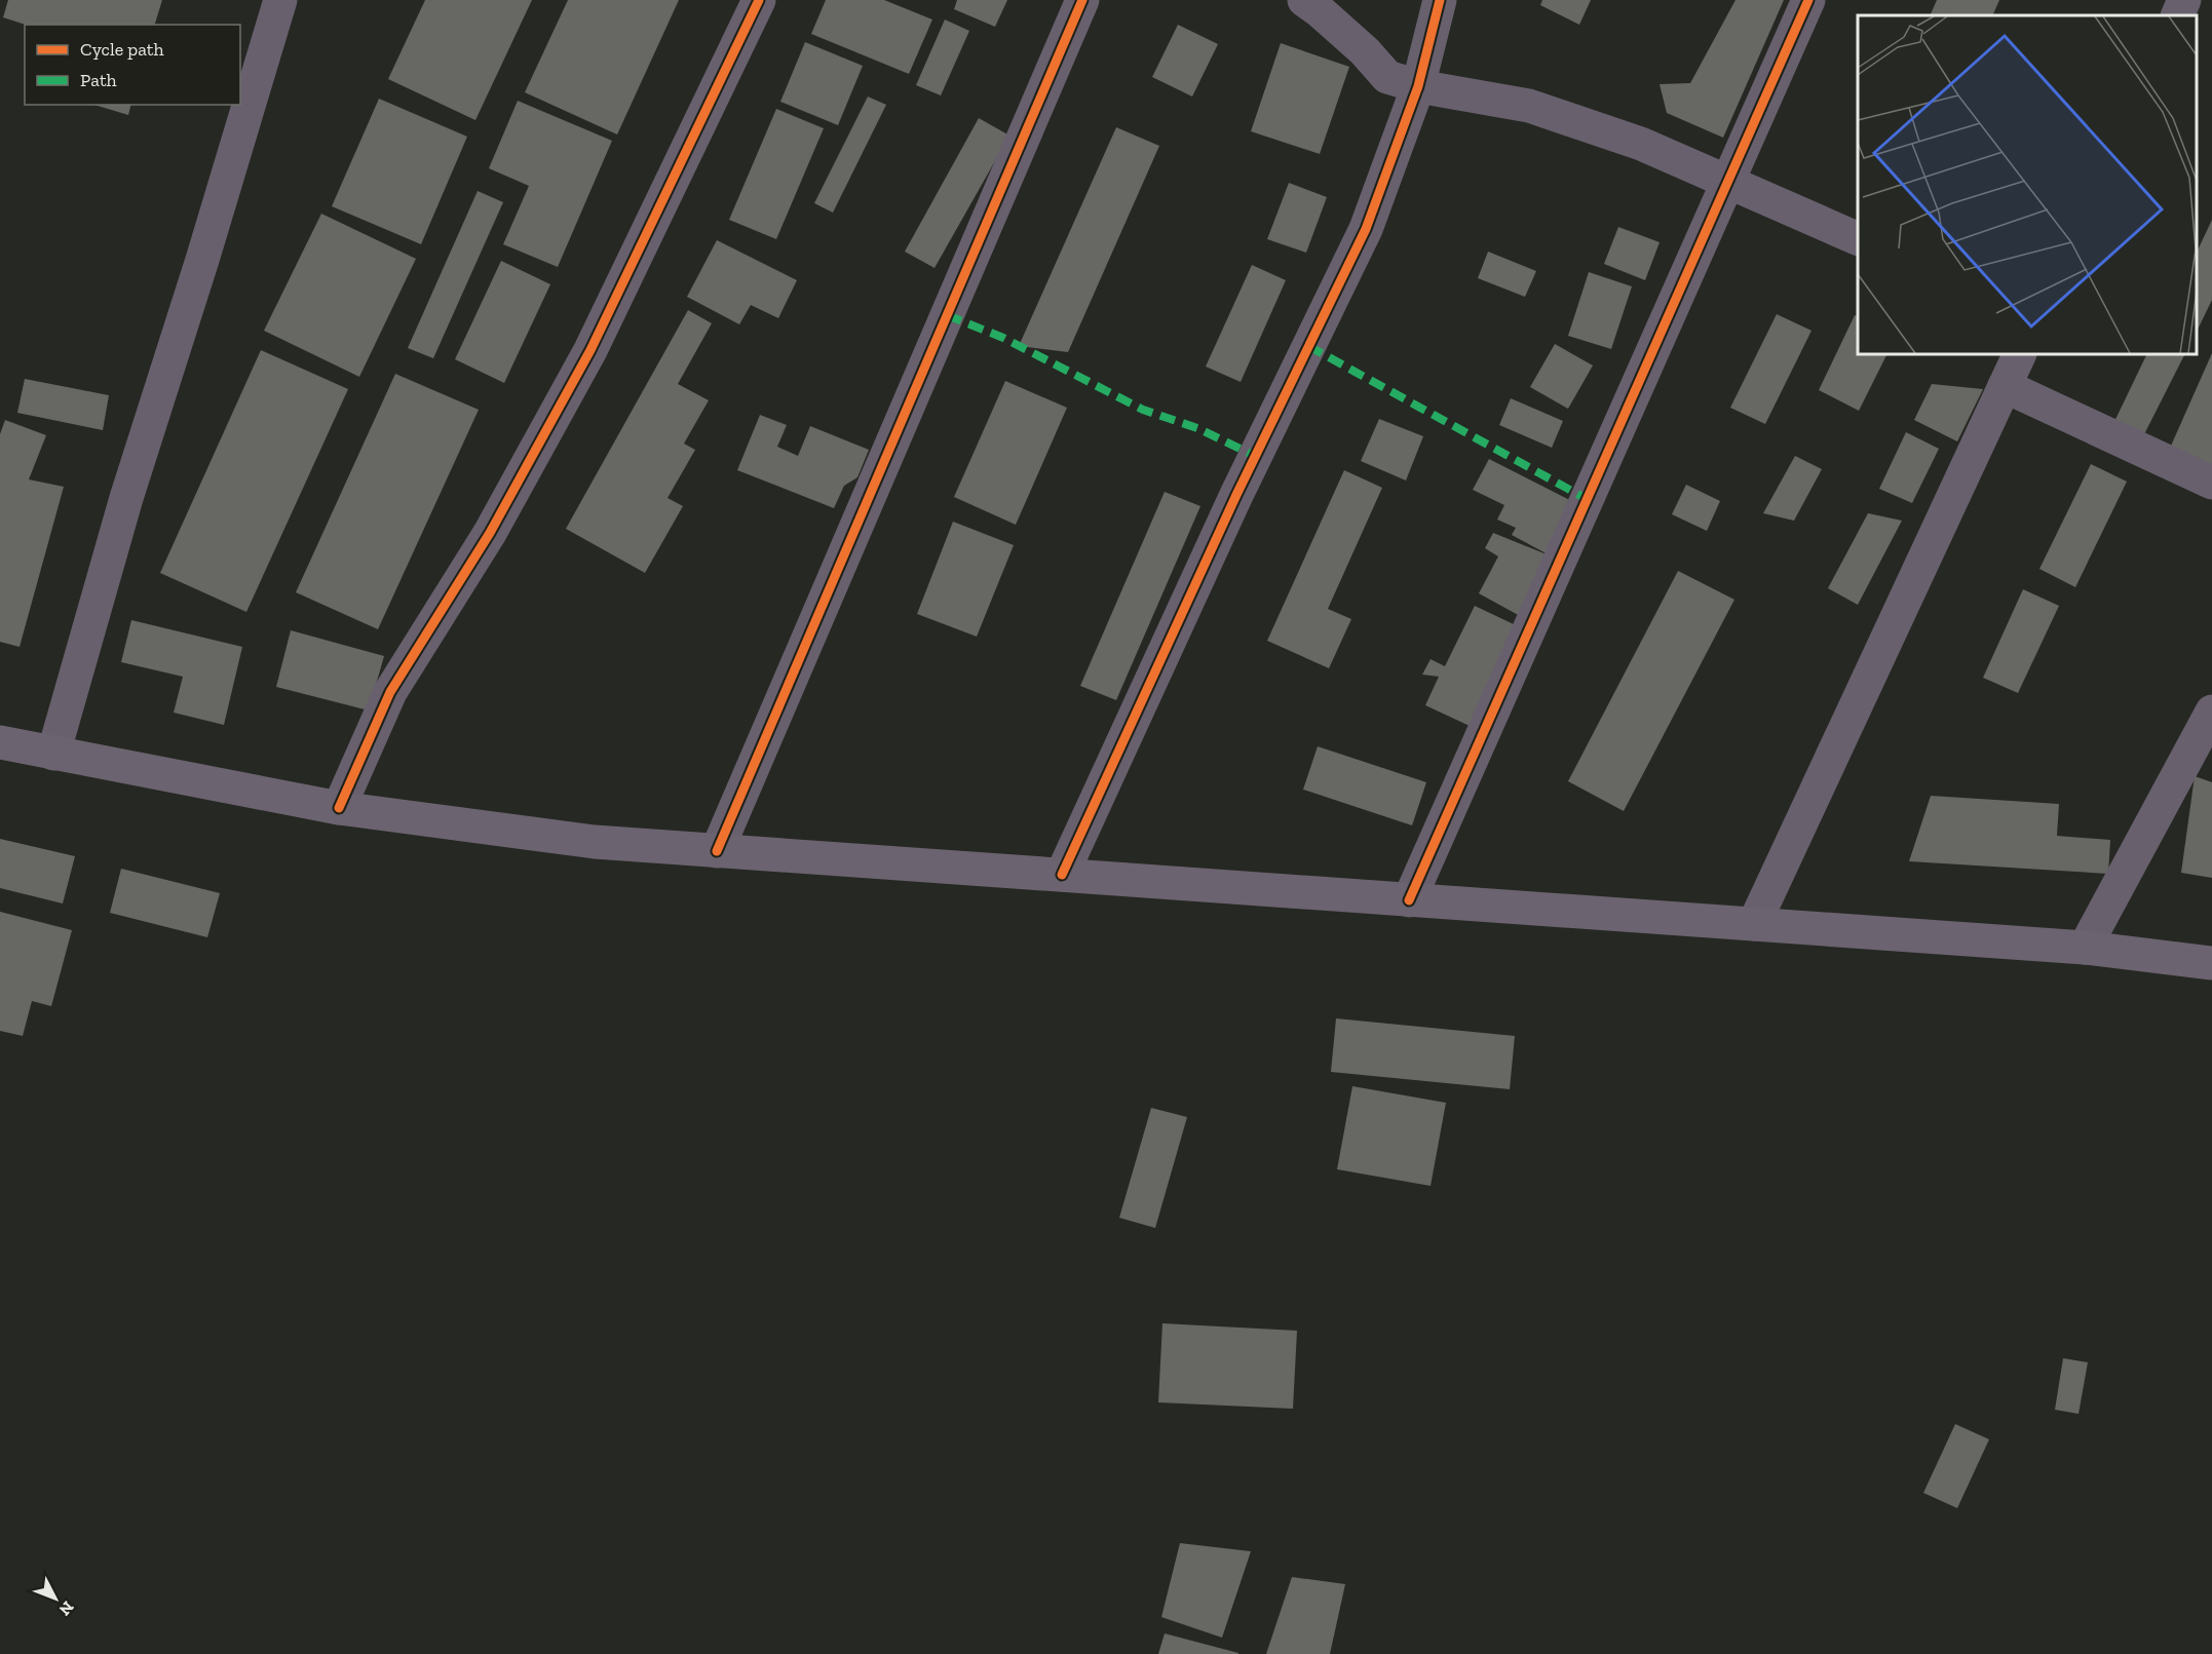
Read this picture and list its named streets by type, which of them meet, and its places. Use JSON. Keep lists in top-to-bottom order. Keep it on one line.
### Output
{"legend":["Cycle path","Path"],"north":"bottom right"}
